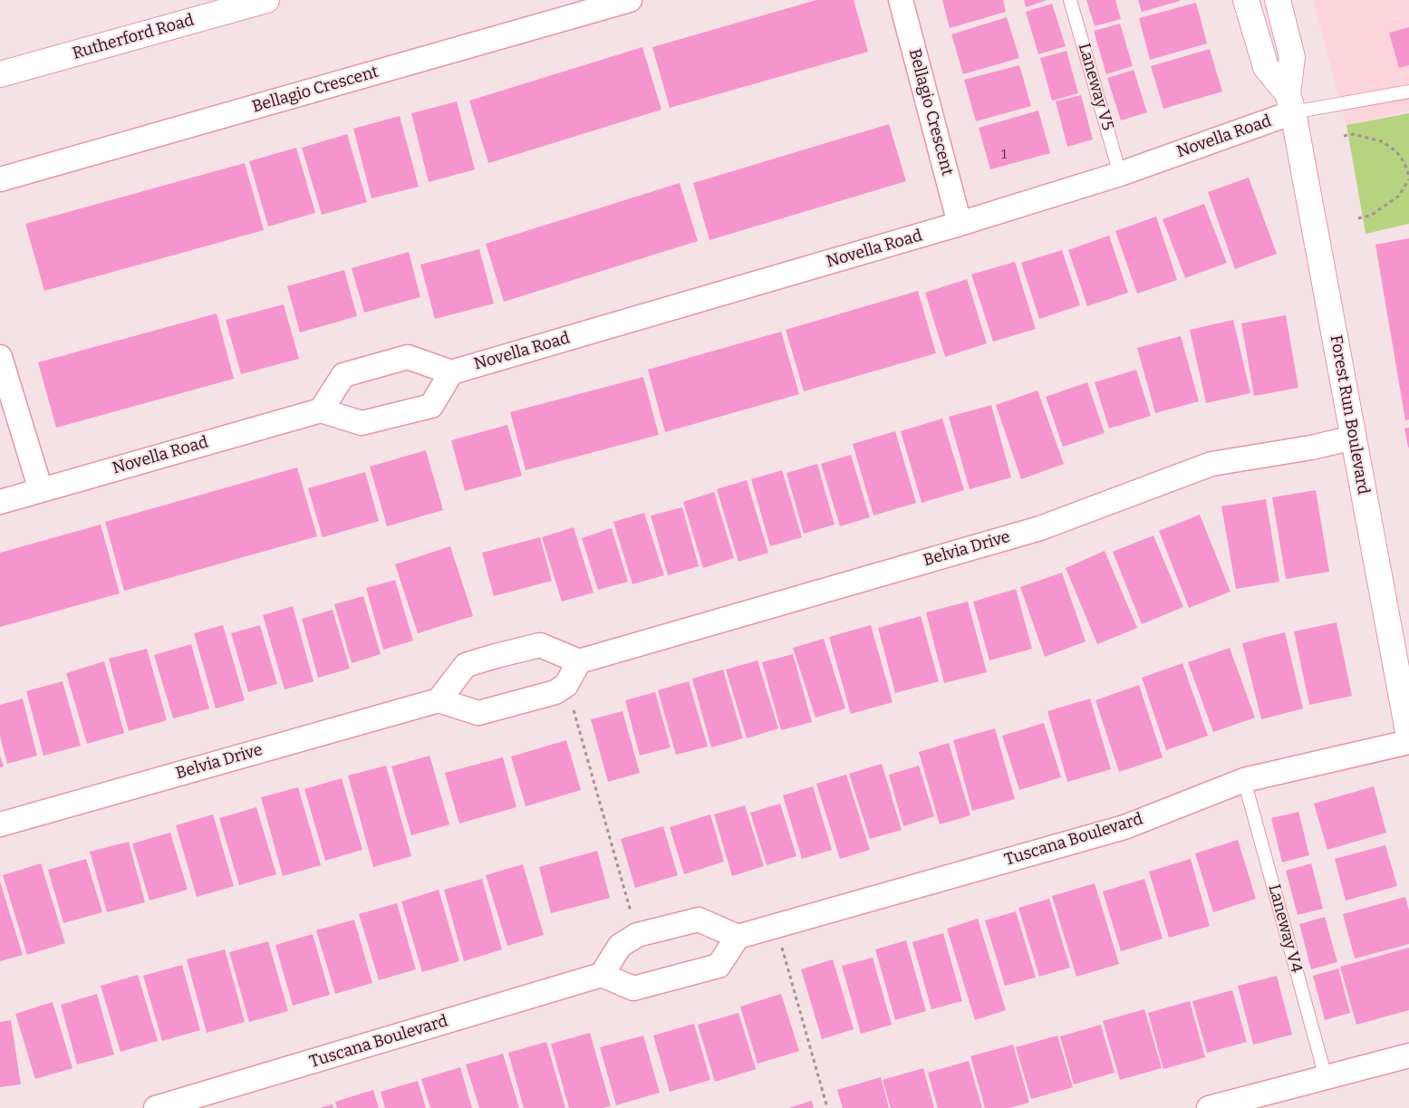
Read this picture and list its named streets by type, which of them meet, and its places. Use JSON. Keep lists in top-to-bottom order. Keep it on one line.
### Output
{"streets":{"street":["Rutherford Road","Bellagio Crescent","Novella Road","Forest Run Boulevard","Belvia Drive","Tuscana Boulevard"],"lane":["Laneway V5","Laneway V4"]},"crossings":[["Laneway V5","Novella Road"],["Bellagio Crescent","Novella Road"],["Novella Road","Forest Run Boulevard"],["Forest Run Boulevard","Belvia Drive"],["Tuscana Boulevard","Laneway V4"]],"house_numbers":["1"]}
